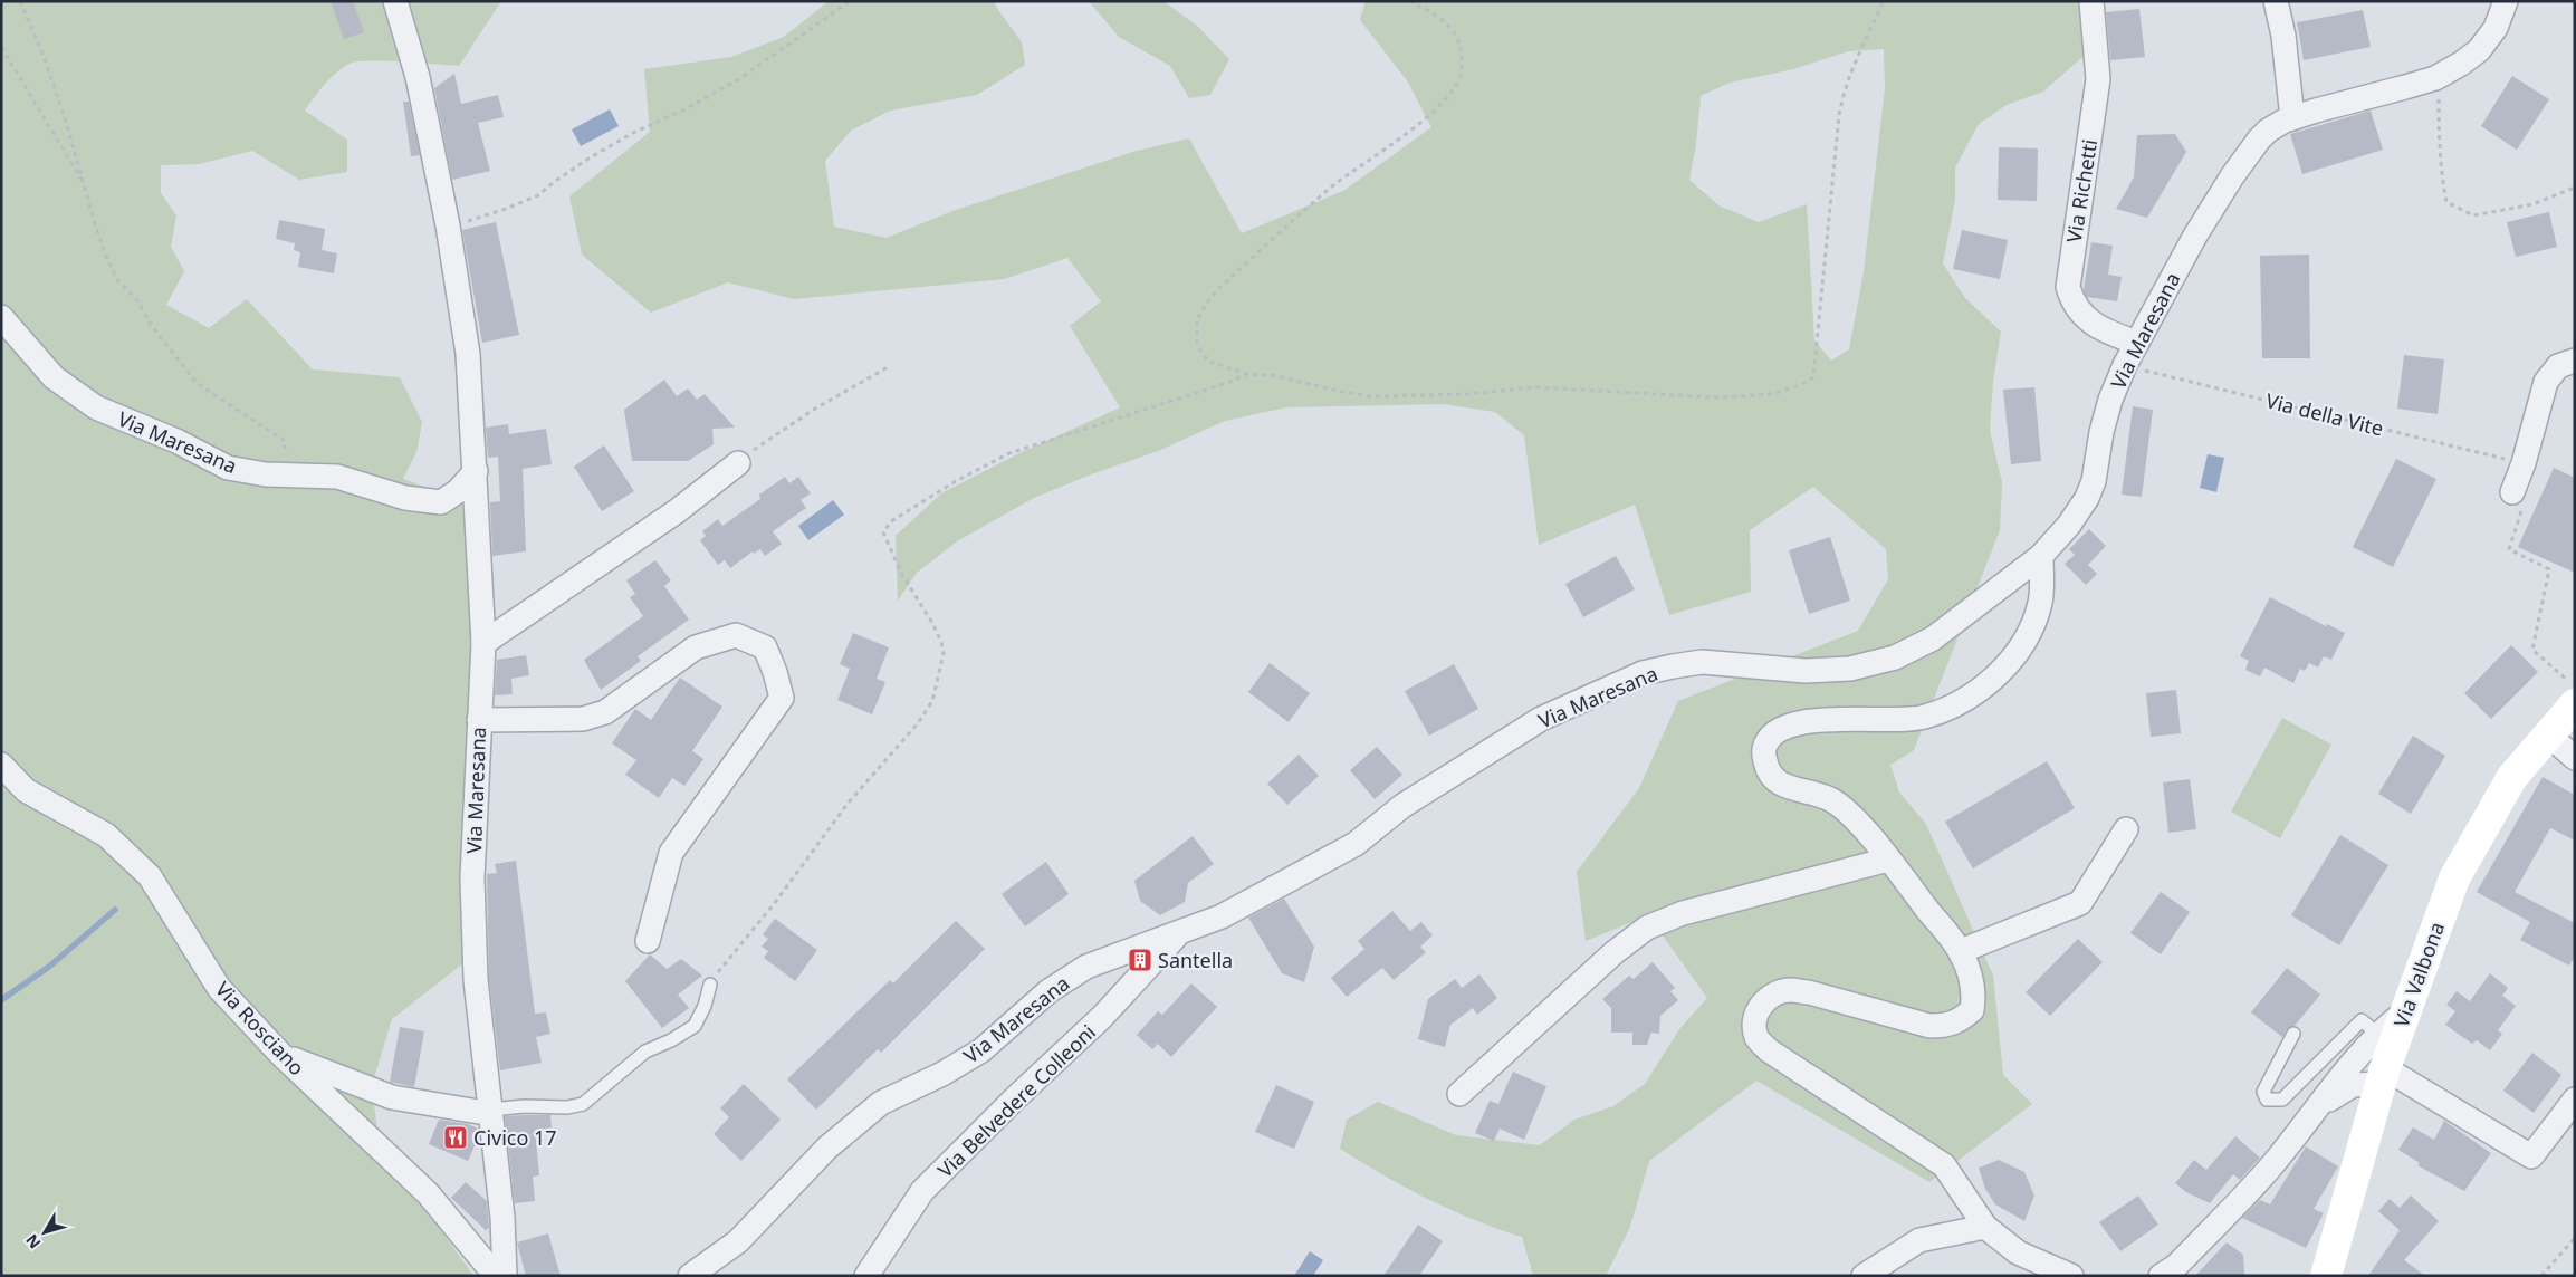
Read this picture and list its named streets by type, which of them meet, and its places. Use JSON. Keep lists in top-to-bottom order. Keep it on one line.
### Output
{"streets":{"street":["Via Richetti","Via Maresana","Via Valbona","Via Rosciano","Via Belvedere Colleoni"],"path":["Via della Vite"]},"crossings":[["Via Richetti","Via Maresana"],["Via Maresana","Via della Vite"],["Via Maresana","Via Belvedere Colleoni"]],"places":{"building":["Santella"],"restaurant":["Civico 17"]},"north":"bottom left"}
